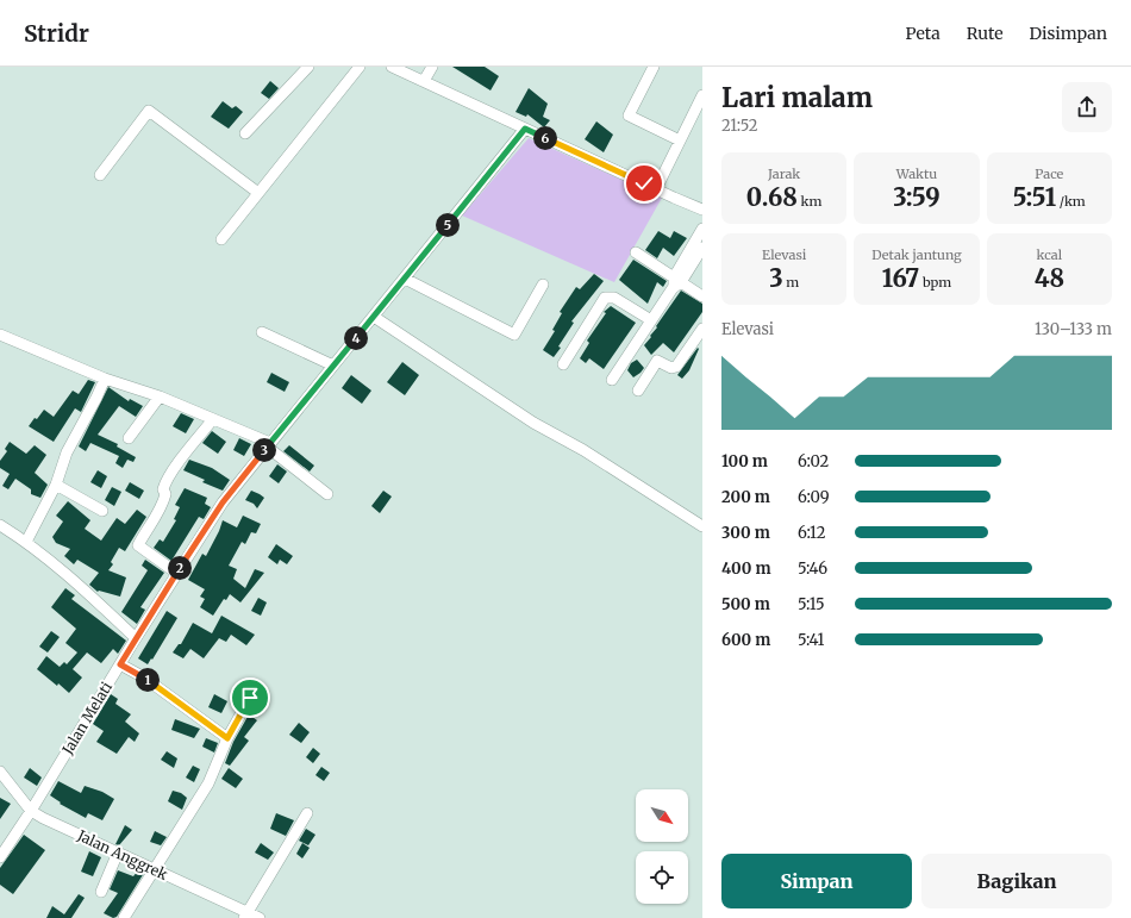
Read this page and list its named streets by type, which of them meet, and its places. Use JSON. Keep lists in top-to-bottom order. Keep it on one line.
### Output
{"streets":{"street":["Jalan Melati","Jalan Anggrek"]},"crossings":[["Jalan Melati","Jalan Anggrek"]],"north":"bottom right","page":{"header":"Stridr","nav":["Peta","Rute","Disimpan"],"heading":["Lari malam","21:52"],"pins":["6","5","4","3","2","1"],"stats":[["Jarak","0.68 km"],["Waktu","3:59"],["Pace","5:51 /km"],["Elevasi","3 m"],["Detak jantung","167 bpm"],["kcal","48"]],"chart":["Elevasi","130–133 m"],"list":[{"name":"100 m","note":"6:02"},{"name":"200 m","note":"6:09"},{"name":"300 m","note":"6:12"},{"name":"400 m","note":"5:46"},{"name":"500 m","note":"5:15"},{"name":"600 m","note":"5:41"}],"buttons":["Simpan","Bagikan"]}}
